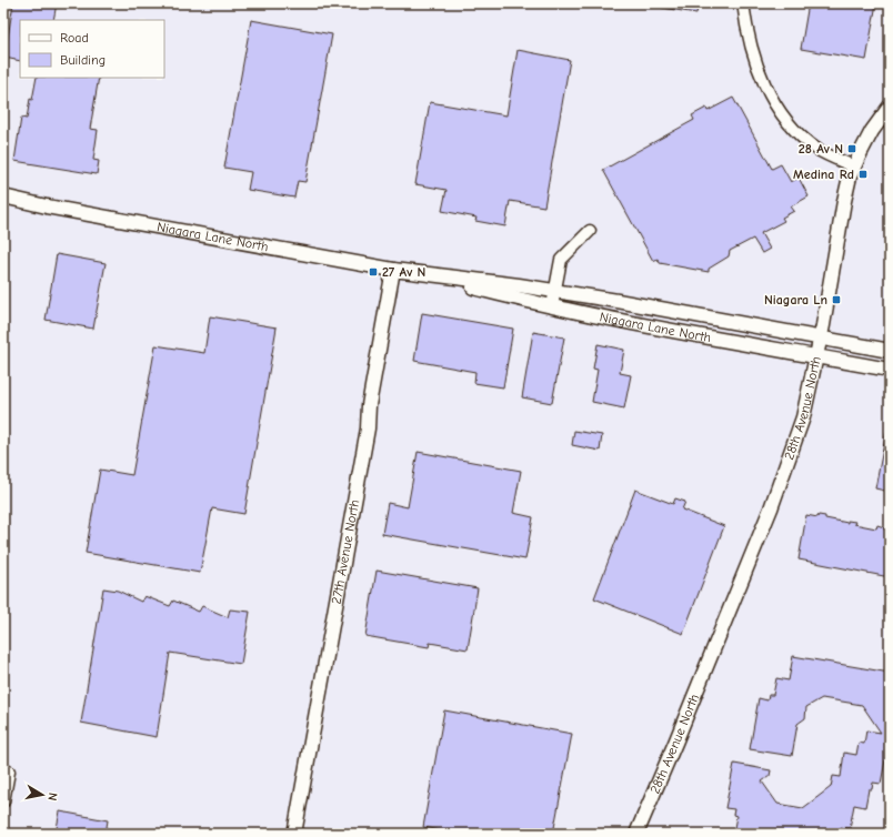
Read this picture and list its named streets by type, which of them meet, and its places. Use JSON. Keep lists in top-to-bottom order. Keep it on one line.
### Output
{"streets":{"street":["Niagara Lane North","28th Avenue North","27th Avenue North"]},"crossings":[["Niagara Lane North","28th Avenue North"],["Niagara Lane North","27th Avenue North"]],"places":{"transit":["28 Av N","Medina Rd","27 Av N","Niagara Ln"]},"legend":["Road","Building"],"north":"right"}
